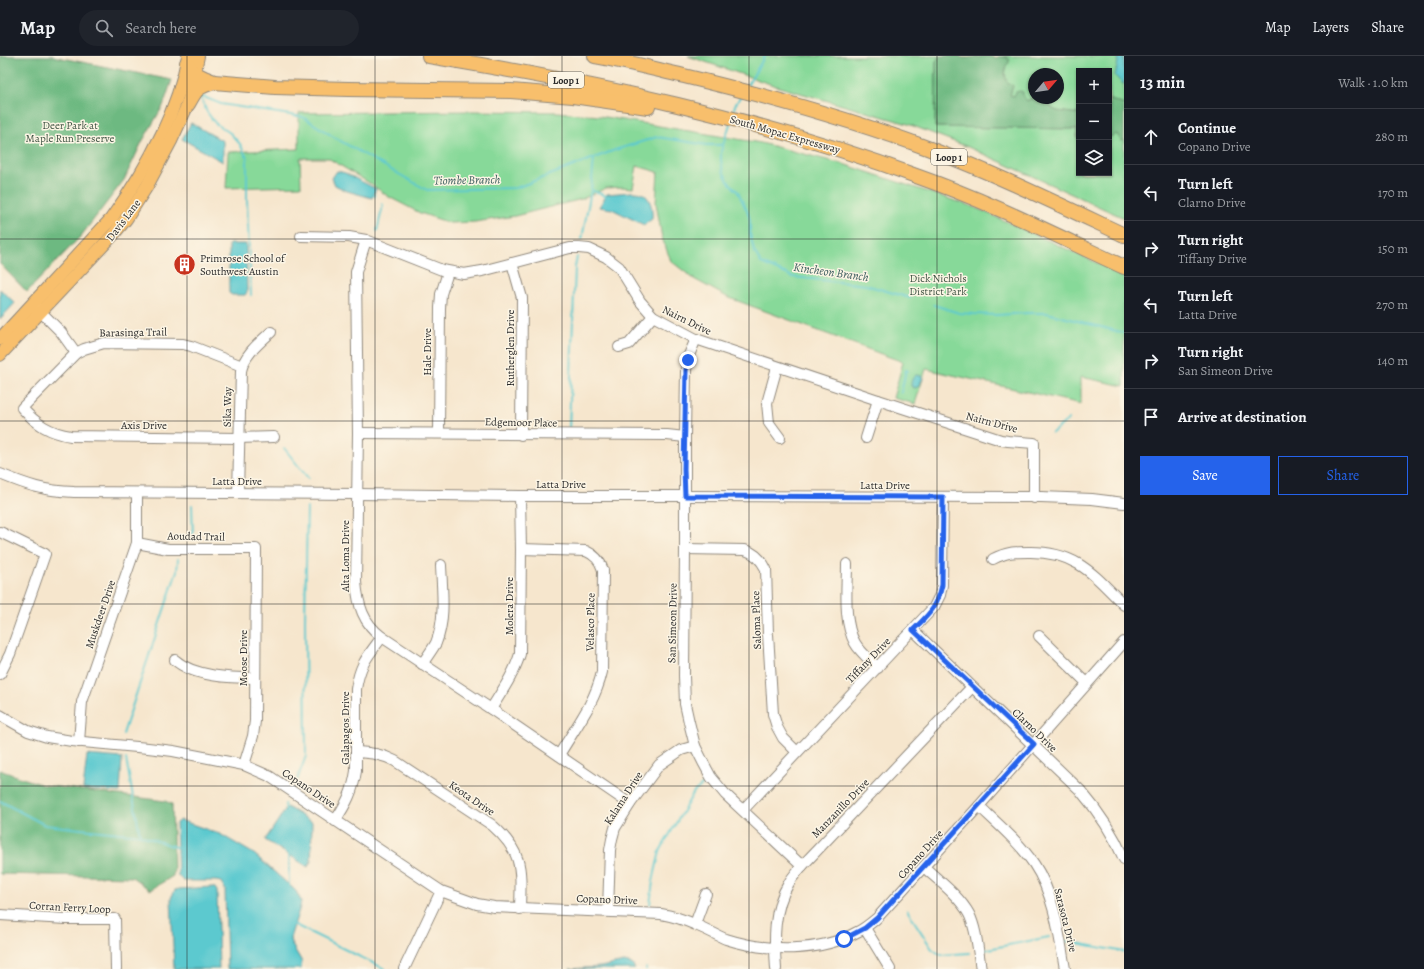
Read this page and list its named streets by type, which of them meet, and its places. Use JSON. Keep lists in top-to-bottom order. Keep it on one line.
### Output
{"streets":{"highway":["Loop 1","South Mopac Expressway"],"main road":["Davis Lane"],"street":["Nairn Drive","Barasinga Trail","Rutherglen Drive","Hale Drive","Sika Way","Edgemoor Place","Axis Drive","Latta Drive","Aoudad Trail","Alta Loma Drive","Molera Drive","Muskdeer Drive","Saloma Place","Velasco Place","San Simeon Drive","Moose Drive","Tiffany Drive","Galapagos Drive","Clarno Drive","Copano Drive","Keota Drive","Kalama Drive","Manzanillo Drive","Corran Ferry Loop","Sarasota Drive"]},"crossings":[["Nairn Drive","Rutherglen Drive"],["Nairn Drive","Hale Drive"],["Nairn Drive","Latta Drive"],["Nairn Drive","Alta Loma Drive"],["Nairn Drive","San Simeon Drive"],["Barasinga Trail","Sika Way"],["Barasinga Trail","Axis Drive"],["Rutherglen Drive","Edgemoor Place"],["Hale Drive","Edgemoor Place"],["Sika Way","Axis Drive"],["Sika Way","Latta Drive"],["Edgemoor Place","Alta Loma Drive"],["Edgemoor Place","San Simeon Drive"],["Latta Drive","Alta Loma Drive"],["Latta Drive","Molera Drive"],["Latta Drive","Muskdeer Drive"],["Latta Drive","San Simeon Drive"],["Latta Drive","Tiffany Drive"],["Aoudad Trail","Muskdeer Drive"],["Aoudad Trail","Moose Drive"],["Alta Loma Drive","Molera Drive"],["Alta Loma Drive","Velasco Place"],["Alta Loma Drive","Galapagos Drive"],["Alta Loma Drive","Kalama Drive"],["Molera Drive","Velasco Place"],["Muskdeer Drive","Copano Drive"],["Saloma Place","San Simeon Drive"],["Saloma Place","Tiffany Drive"],["San Simeon Drive","Tiffany Drive"],["San Simeon Drive","Kalama Drive"],["San Simeon Drive","Manzanillo Drive"],["Moose Drive","Copano Drive"],["Tiffany Drive","Clarno Drive"],["Galapagos Drive","Copano Drive"],["Galapagos Drive","Keota Drive"],["Clarno Drive","Copano Drive"],["Clarno Drive","Manzanillo Drive"],["Copano Drive","Keota Drive"],["Copano Drive","Kalama Drive"],["Copano Drive","Manzanillo Drive"],["Copano Drive","Sarasota Drive"]],"water":["Tiombe Branch","Kincheon Branch"],"parks":["Deer Park at Maple Run Preserve","Dick Nichols District Park"],"places":{"building":["Primrose School of Southwest Austin"]},"north":"top right","page":{"header":"Map","search":"Search here","nav":["Map","Layers","Share"],"heading":["13 min","Walk · 1.0 km"],"map_buttons":["+","−"],"list":[["Continue","Copano Drive","280 m"],["Turn left","Clarno Drive","170 m"],["Turn right","Tiffany Drive","150 m"],["Turn left","Latta Drive","270 m"],["Turn right","San Simeon Drive","140 m"],"Arrive at destination"],"buttons":["Save","Share"]}}
